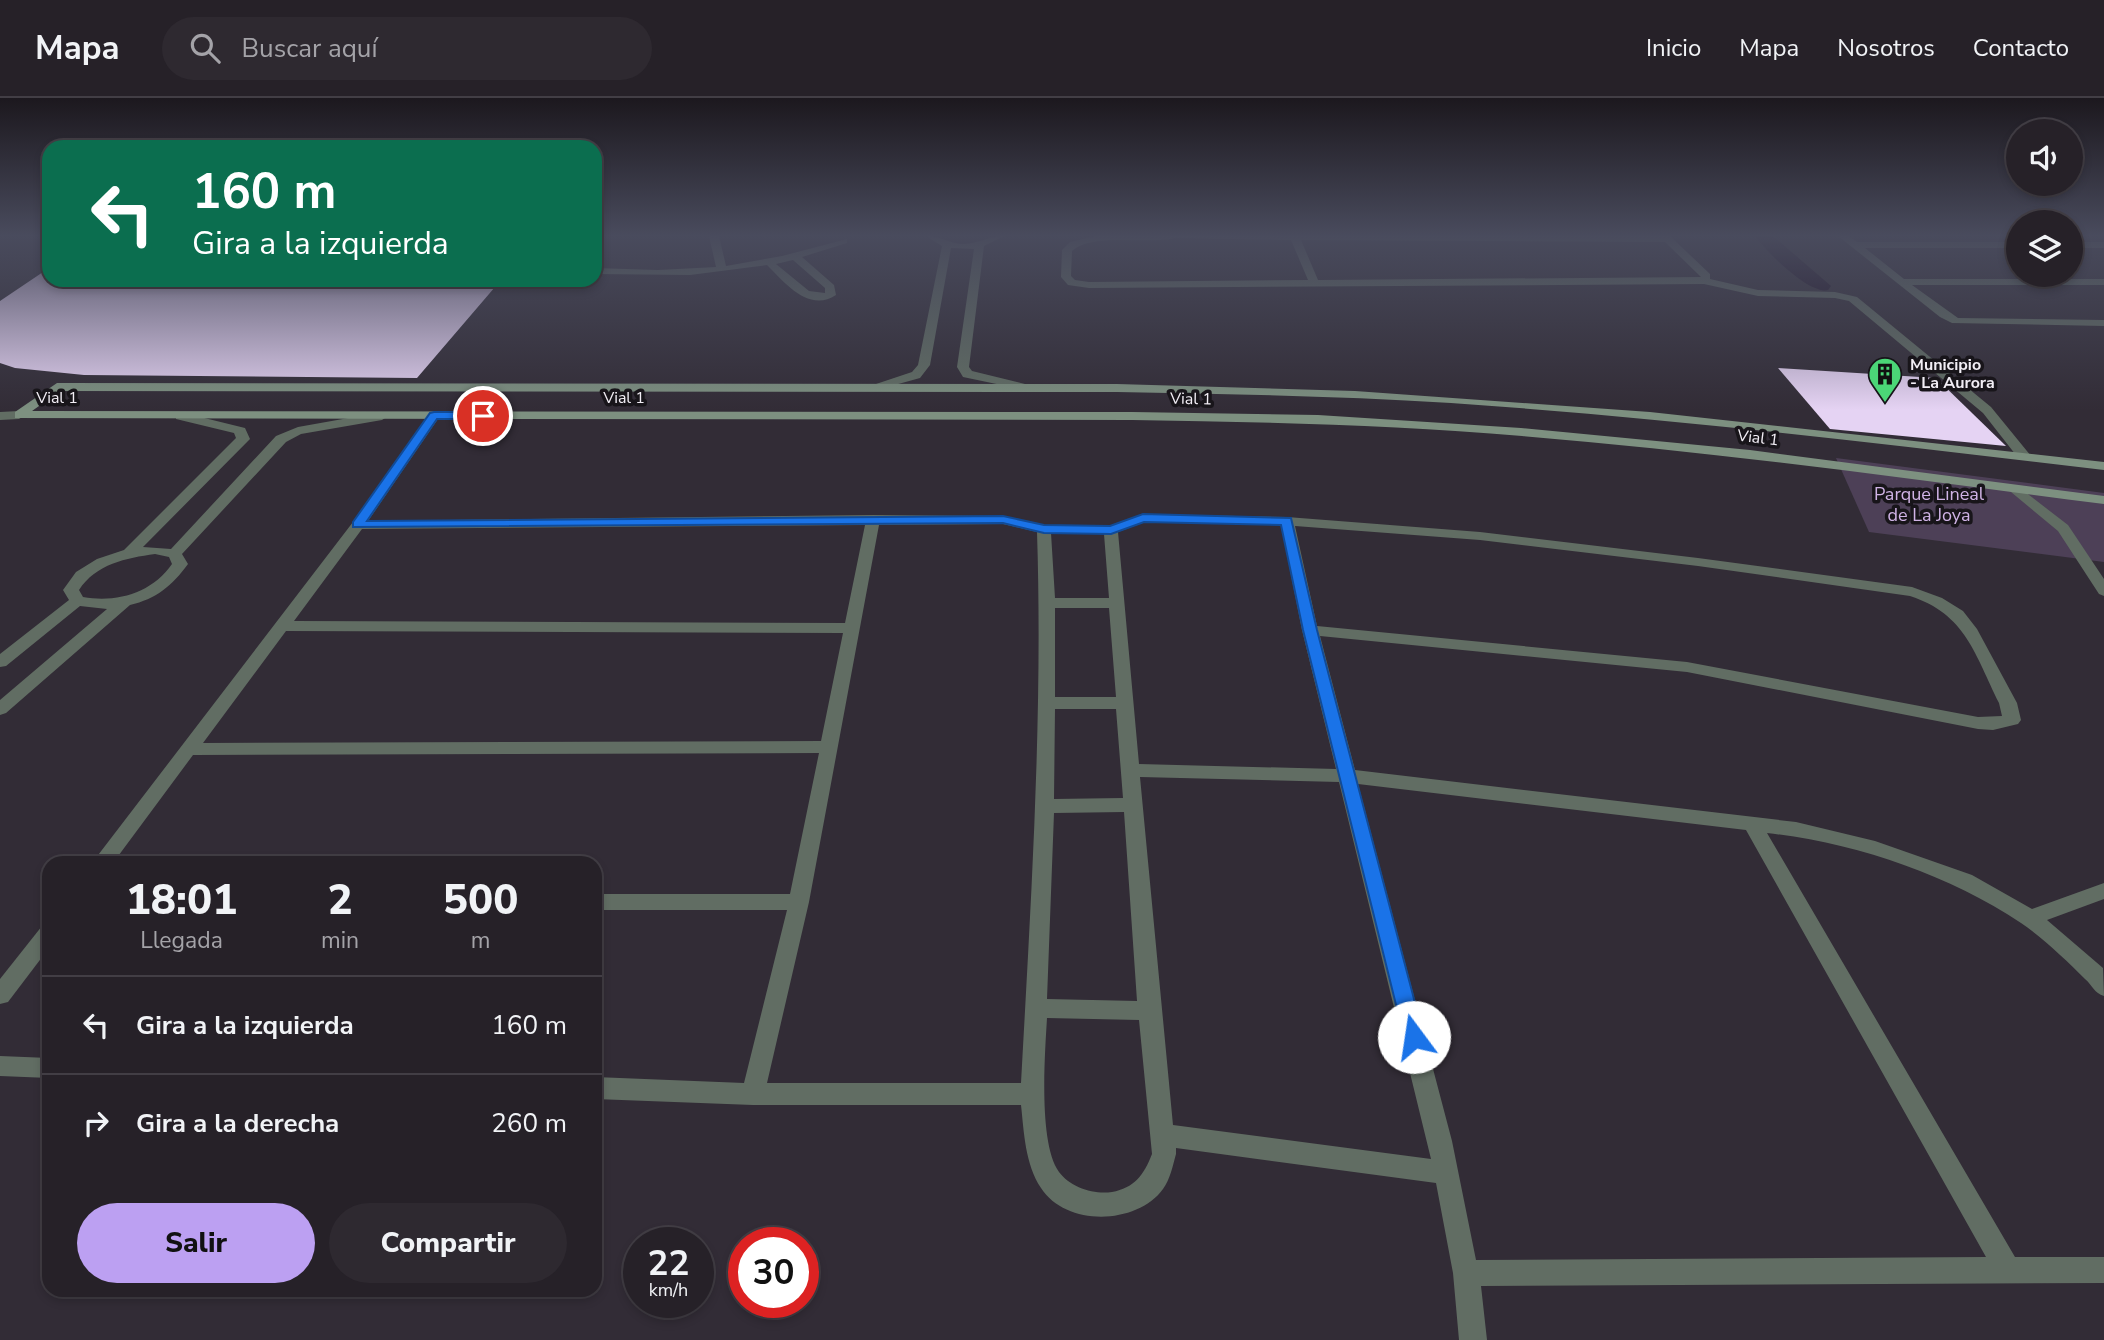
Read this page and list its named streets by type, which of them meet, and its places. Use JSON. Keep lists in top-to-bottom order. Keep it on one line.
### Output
{"streets":{"street":["Vial 1"]},"parks":["Parque Lineal de La Joya"],"places":{"building":["Municipio - La Aurora"]},"page":{"header":"Mapa","search":"Buscar aquí","nav":["Inicio","Mapa","Nosotros","Contacto"],"turn":["160 m","Gira a la izquierda"],"eta":["18:01","Llegada","2","min","500","m"],"list":[{"name":"Gira a la izquierda","value":"160 m"},{"name":"Gira a la derecha","value":"260 m"}],"buttons":["Salir","Compartir"],"speed":"22 km/h","limit":"30"}}
